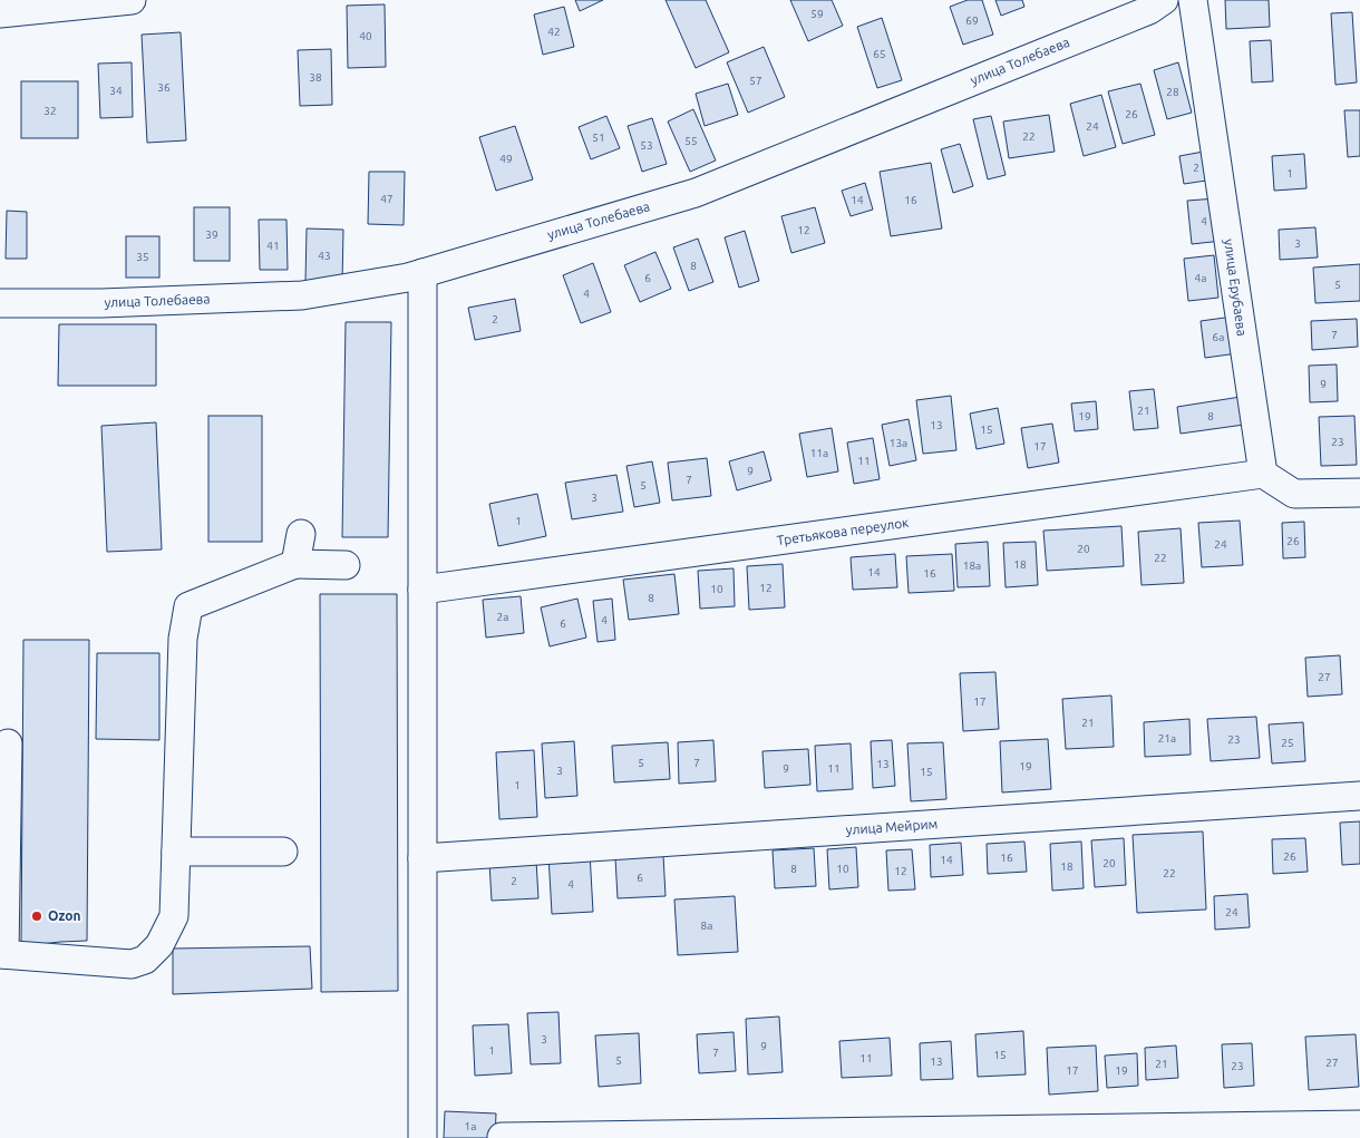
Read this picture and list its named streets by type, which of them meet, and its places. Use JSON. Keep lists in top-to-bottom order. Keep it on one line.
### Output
{"streets":{"street":["улица Толебаева","улица Ерубаева","Третьякова переулок","улица Мейрим"]},"crossings":[["улица Ерубаева","Третьякова переулок"]],"places":["Ozon"],"house_numbers":["59","69","42","40","65","38","57","36","34","28","32","26","24","22","51","55","53","49","2","1","47","14","16","4","12","39","3","41","43","35","8","6","4а","5","4","2","7","6а","9","21","19","8","13","15","23","13а","17","11а","11","9","7","5","3","1","26","24","20","22","18","18а","14","16","12","10","8","2а","4","6","27","17","21","21а","23","25","5","7","13","19","9","11","3","15","1","26","16","14","20","18","8","10","12","22","6","2","4","24","8а","3","9","1","7","15","11","5","13","27","21","23","17","19","1а"]}
